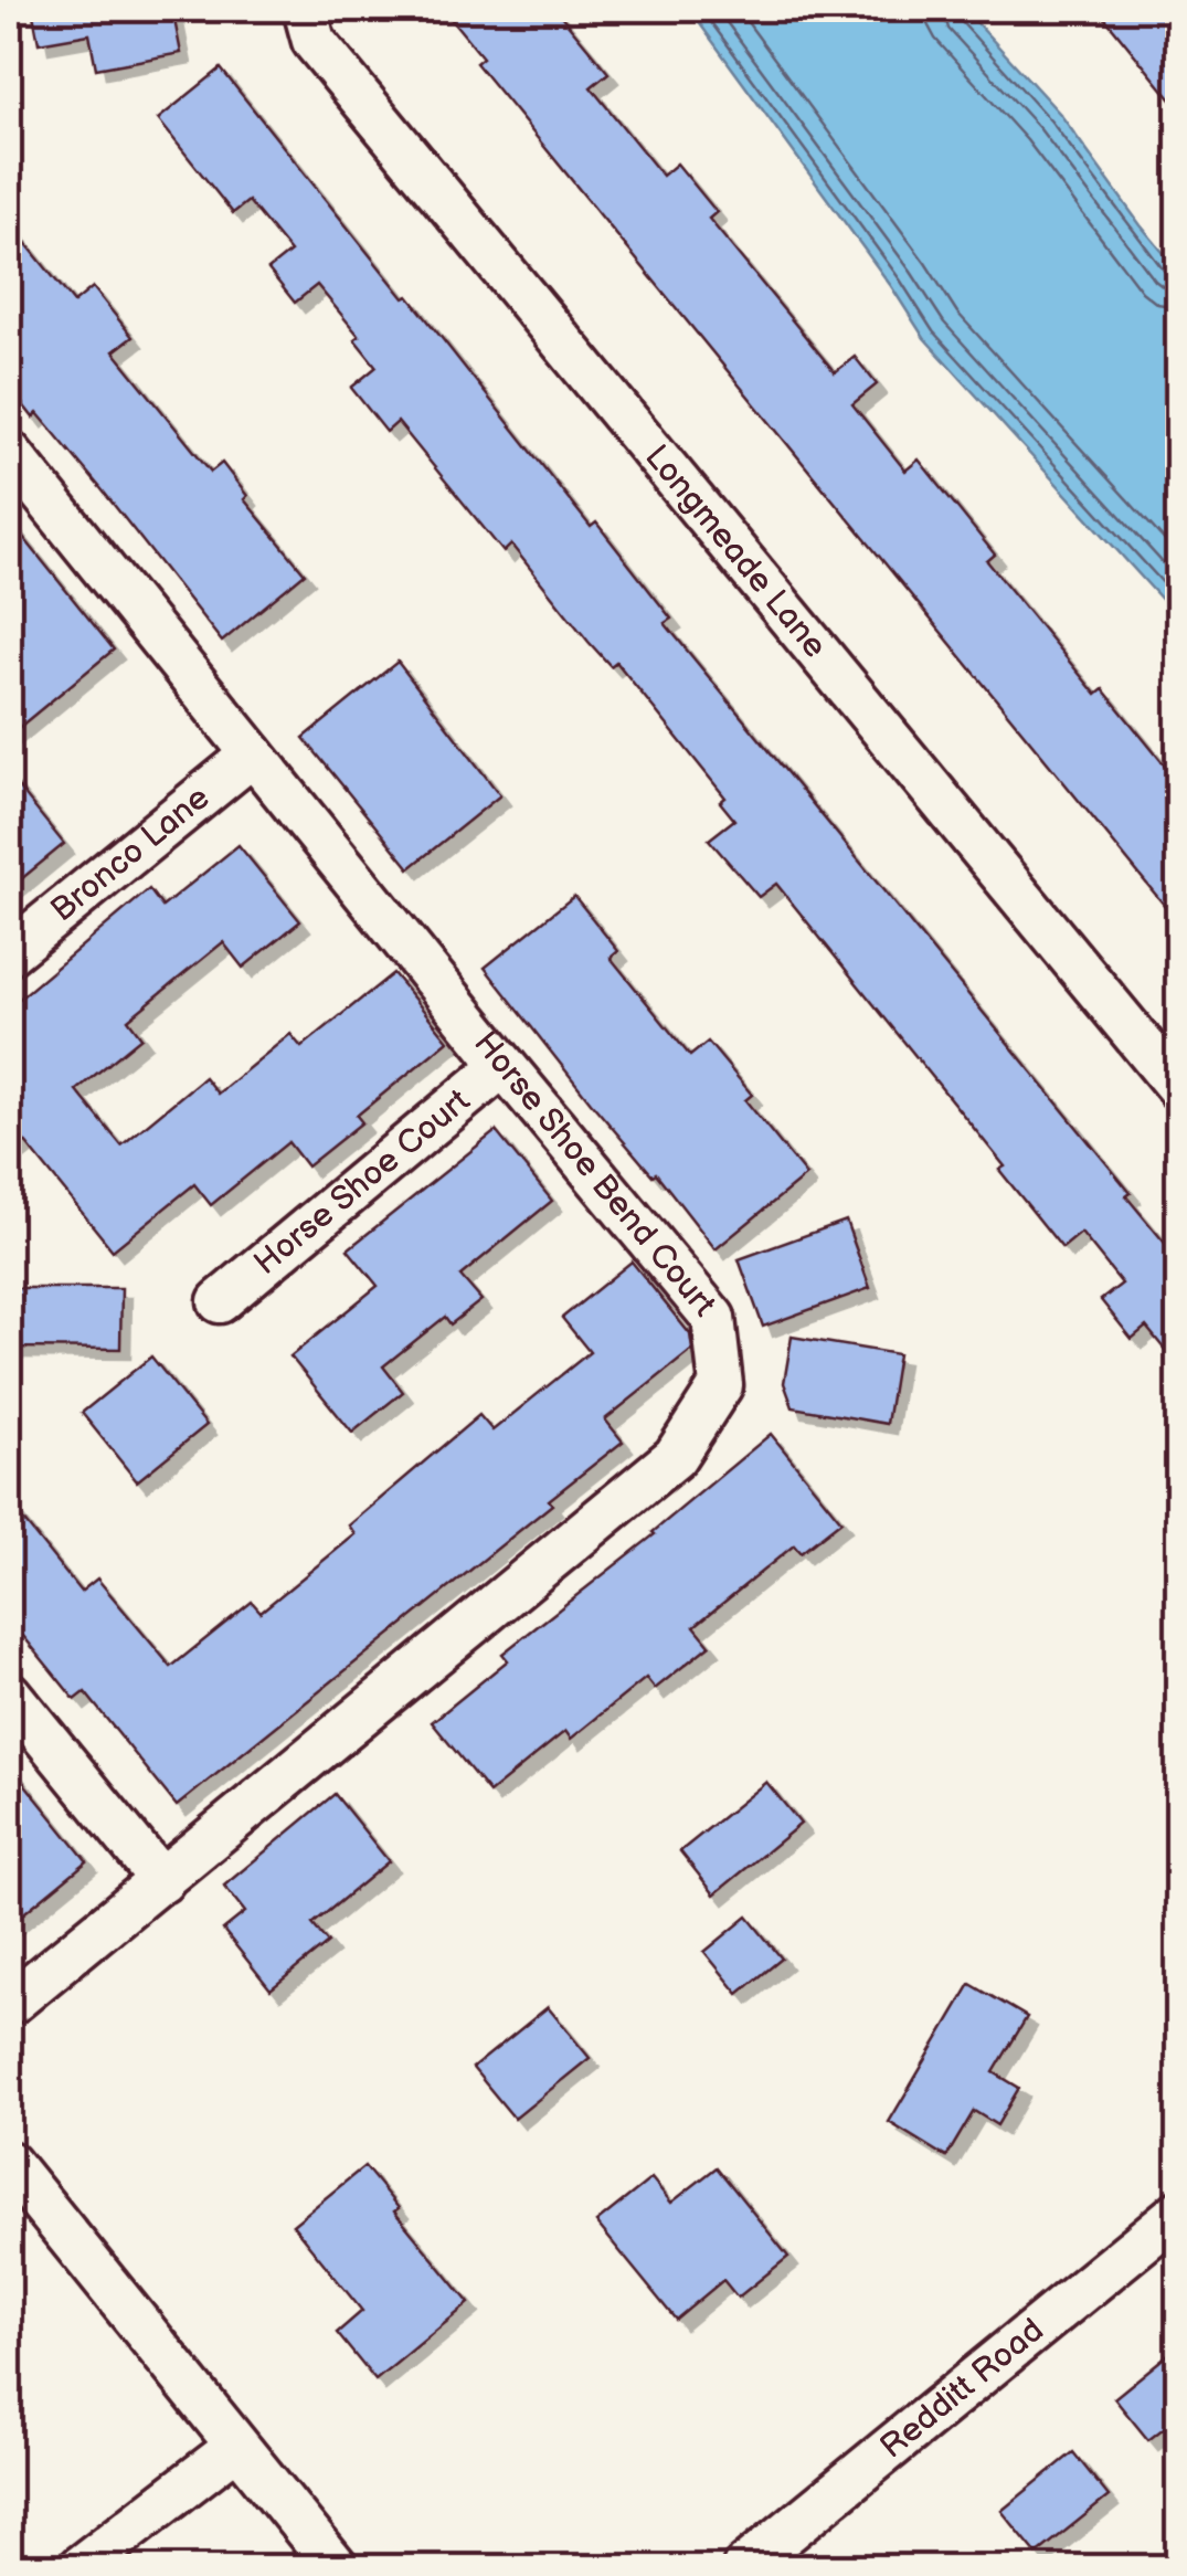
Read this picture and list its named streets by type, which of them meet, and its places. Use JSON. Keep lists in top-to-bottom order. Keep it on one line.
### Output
{"streets":{"street":["Longmeade Lane","Bronco Lane","Horse Shoe Bend Court","Horse Shoe Court","Redditt Road"]},"crossings":[["Bronco Lane","Horse Shoe Bend Court"],["Horse Shoe Bend Court","Horse Shoe Court"]]}
